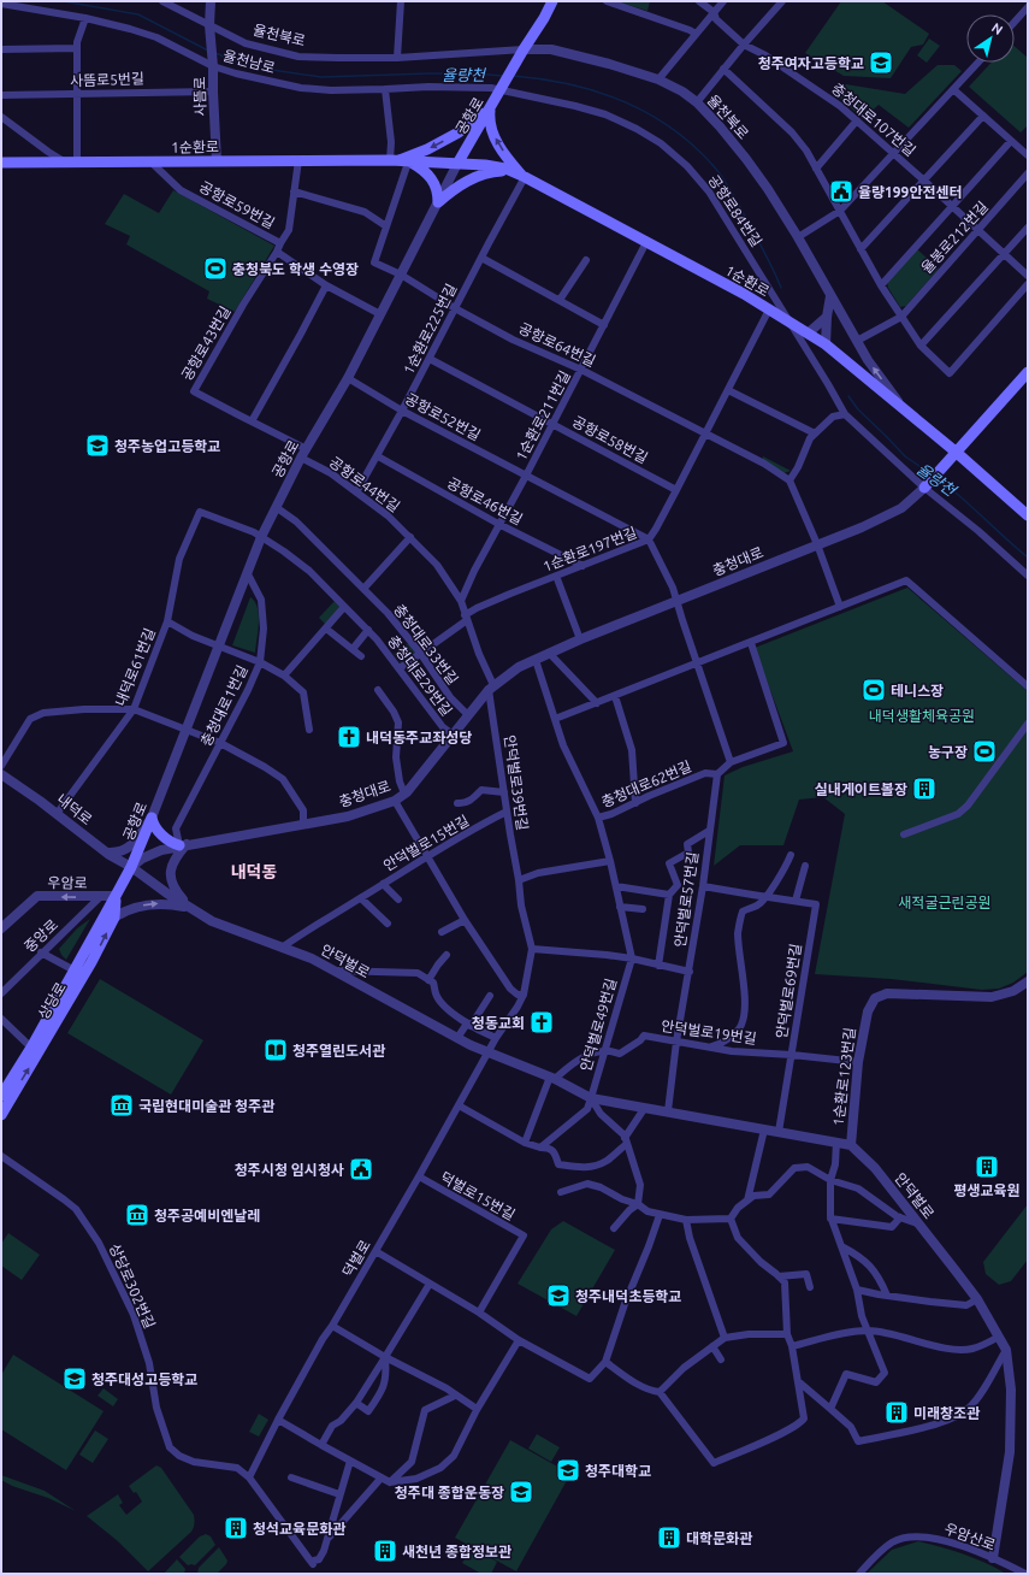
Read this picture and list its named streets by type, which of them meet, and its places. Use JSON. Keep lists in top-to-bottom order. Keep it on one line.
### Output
{"streets":{"main road":["공항로","1순환로","상당로"],"street":["율천북로","율천남로","사뜸로5번길","사뜸로","충청대로107번길","공항로59번길","공항로84번길","율봉로212번길","1순환로225번길","공항로43번길","공항로64번길","1순환로211번길","공항로52번길","공항로58번길","공항로44번길","공항로46번길","1순환로197번길","충청대로","충청대로33번길","내덕로61번길","충청대로29번길","충청대로1번길","안덕벌로39번길","충청대로62번길","내덕로","안덕벌로15번길","우암로","안덕벌로57번길","중앙로","안덕벌로","안덕벌로69번길","안덕벌로49번길","안덕벌로19번길","1순환로123번길","덕벌로15번길","덕벌로","상당로302번길","우암산로"]},"crossings":[["율천북로","사뜸로"],["율천북로","공항로"],["율천북로","1순환로"],["율천북로","율봉로212번길"],["율천남로","사뜸로"],["율천남로","공항로"],["율천남로","공항로84번길"],["사뜸로5번길","사뜸로"],["사뜸로","1순환로"],["공항로","1순환로"],["공항로","공항로59번길"],["공항로","공항로84번길"],["공항로","공항로43번길"],["공항로","공항로64번길"],["공항로","공항로52번길"],["공항로","공항로44번길"],["공항로","충청대로"],["공항로","충청대로33번길"],["공항로","충청대로29번길"],["공항로","충청대로1번길"],["공항로","내덕로"],["공항로","안덕벌로"],["공항로","상당로"],["충청대로107번길","율봉로212번길"],["1순환로","공항로59번길"],["1순환로","공항로84번길"],["1순환로","1순환로225번길"],["1순환로","1순환로211번길"],["1순환로","1순환로197번길"],["공항로59번길","공항로43번길"],["공항로84번길","충청대로"],["1순환로225번길","공항로64번길"],["1순환로225번길","공항로52번길"],["1순환로225번길","공항로58번길"],["1순환로225번길","공항로44번길"],["1순환로225번길","공항로46번길"],["공항로43번길","공항로44번길"],["공항로64번길","1순환로211번길"],["공항로64번길","1순환로197번길"],["1순환로211번길","공항로52번길"],["1순환로211번길","공항로58번길"],["1순환로211번길","공항로44번길"],["1순환로211번길","공항로46번길"],["1순환로211번길","안덕벌로39번길"],["공항로52번길","1순환로197번길"],["공항로58번길","1순환로197번길"],["공항로44번길","안덕벌로39번길"],["공항로46번길","1순환로197번길"],["1순환로197번길","충청대로33번길"],["1순환로197번길","충청대로29번길"],["1순환로197번길","안덕벌로39번길"],["충청대로","충청대로33번길"],["충청대로","충청대로29번길"],["충청대로","충청대로1번길"],["충청대로","안덕벌로39번길"],["충청대로","내덕로"],["충청대로","안덕벌로"],["충청대로","상당로"],["내덕로61번길","충청대로29번길"],["내덕로61번길","내덕로"],["안덕벌로39번길","안덕벌로15번길"],["안덕벌로39번길","안덕벌로"],["안덕벌로39번길","덕벌로"],["충청대로62번길","안덕벌로57번길"],["내덕로","안덕벌로"],["내덕로","상당로"],["안덕벌로15번길","안덕벌로"],["우암로","중앙로"],["우암로","상당로"],["안덕벌로57번길","안덕벌로"],["안덕벌로57번길","안덕벌로69번길"],["안덕벌로57번길","안덕벌로19번길"],["안덕벌로","안덕벌로69번길"],["안덕벌로","상당로"],["안덕벌로","안덕벌로49번길"],["안덕벌로","안덕벌로19번길"],["안덕벌로","1순환로123번길"],["안덕벌로","덕벌로"],["안덕벌로","우암산로"],["안덕벌로69번길","안덕벌로19번길"],["안덕벌로49번길","안덕벌로19번길"],["안덕벌로19번길","1순환로123번길"],["덕벌로15번길","덕벌로"],["덕벌로","상당로302번길"]],"one_way":["우암로"],"districts":["내덕동"],"water":["율량천"],"parks":["내덕생활체육공원","새적굴근린공원"],"places":{"school or university":["청주여자고등학교","청주농업고등학교","청주내덕초등학교","청주대성고등학교","청주대학교","청주대 종합운동장"],"public building":["율량199안전센터","청주시청 임시청사"],"sports":["충청북도 학생 수영장","테니스장","농구장"],"church":["내덕동주교좌성당","청동교회"],"building":["실내게이트볼장","평생교육원","미래창조관","청석교육문화관","대학문화관","새천년 종합정보관"],"library":["청주열린도서관"],"museum":["국립현대미술관 청주관","청주공예비엔날레"]},"north":"top right"}
